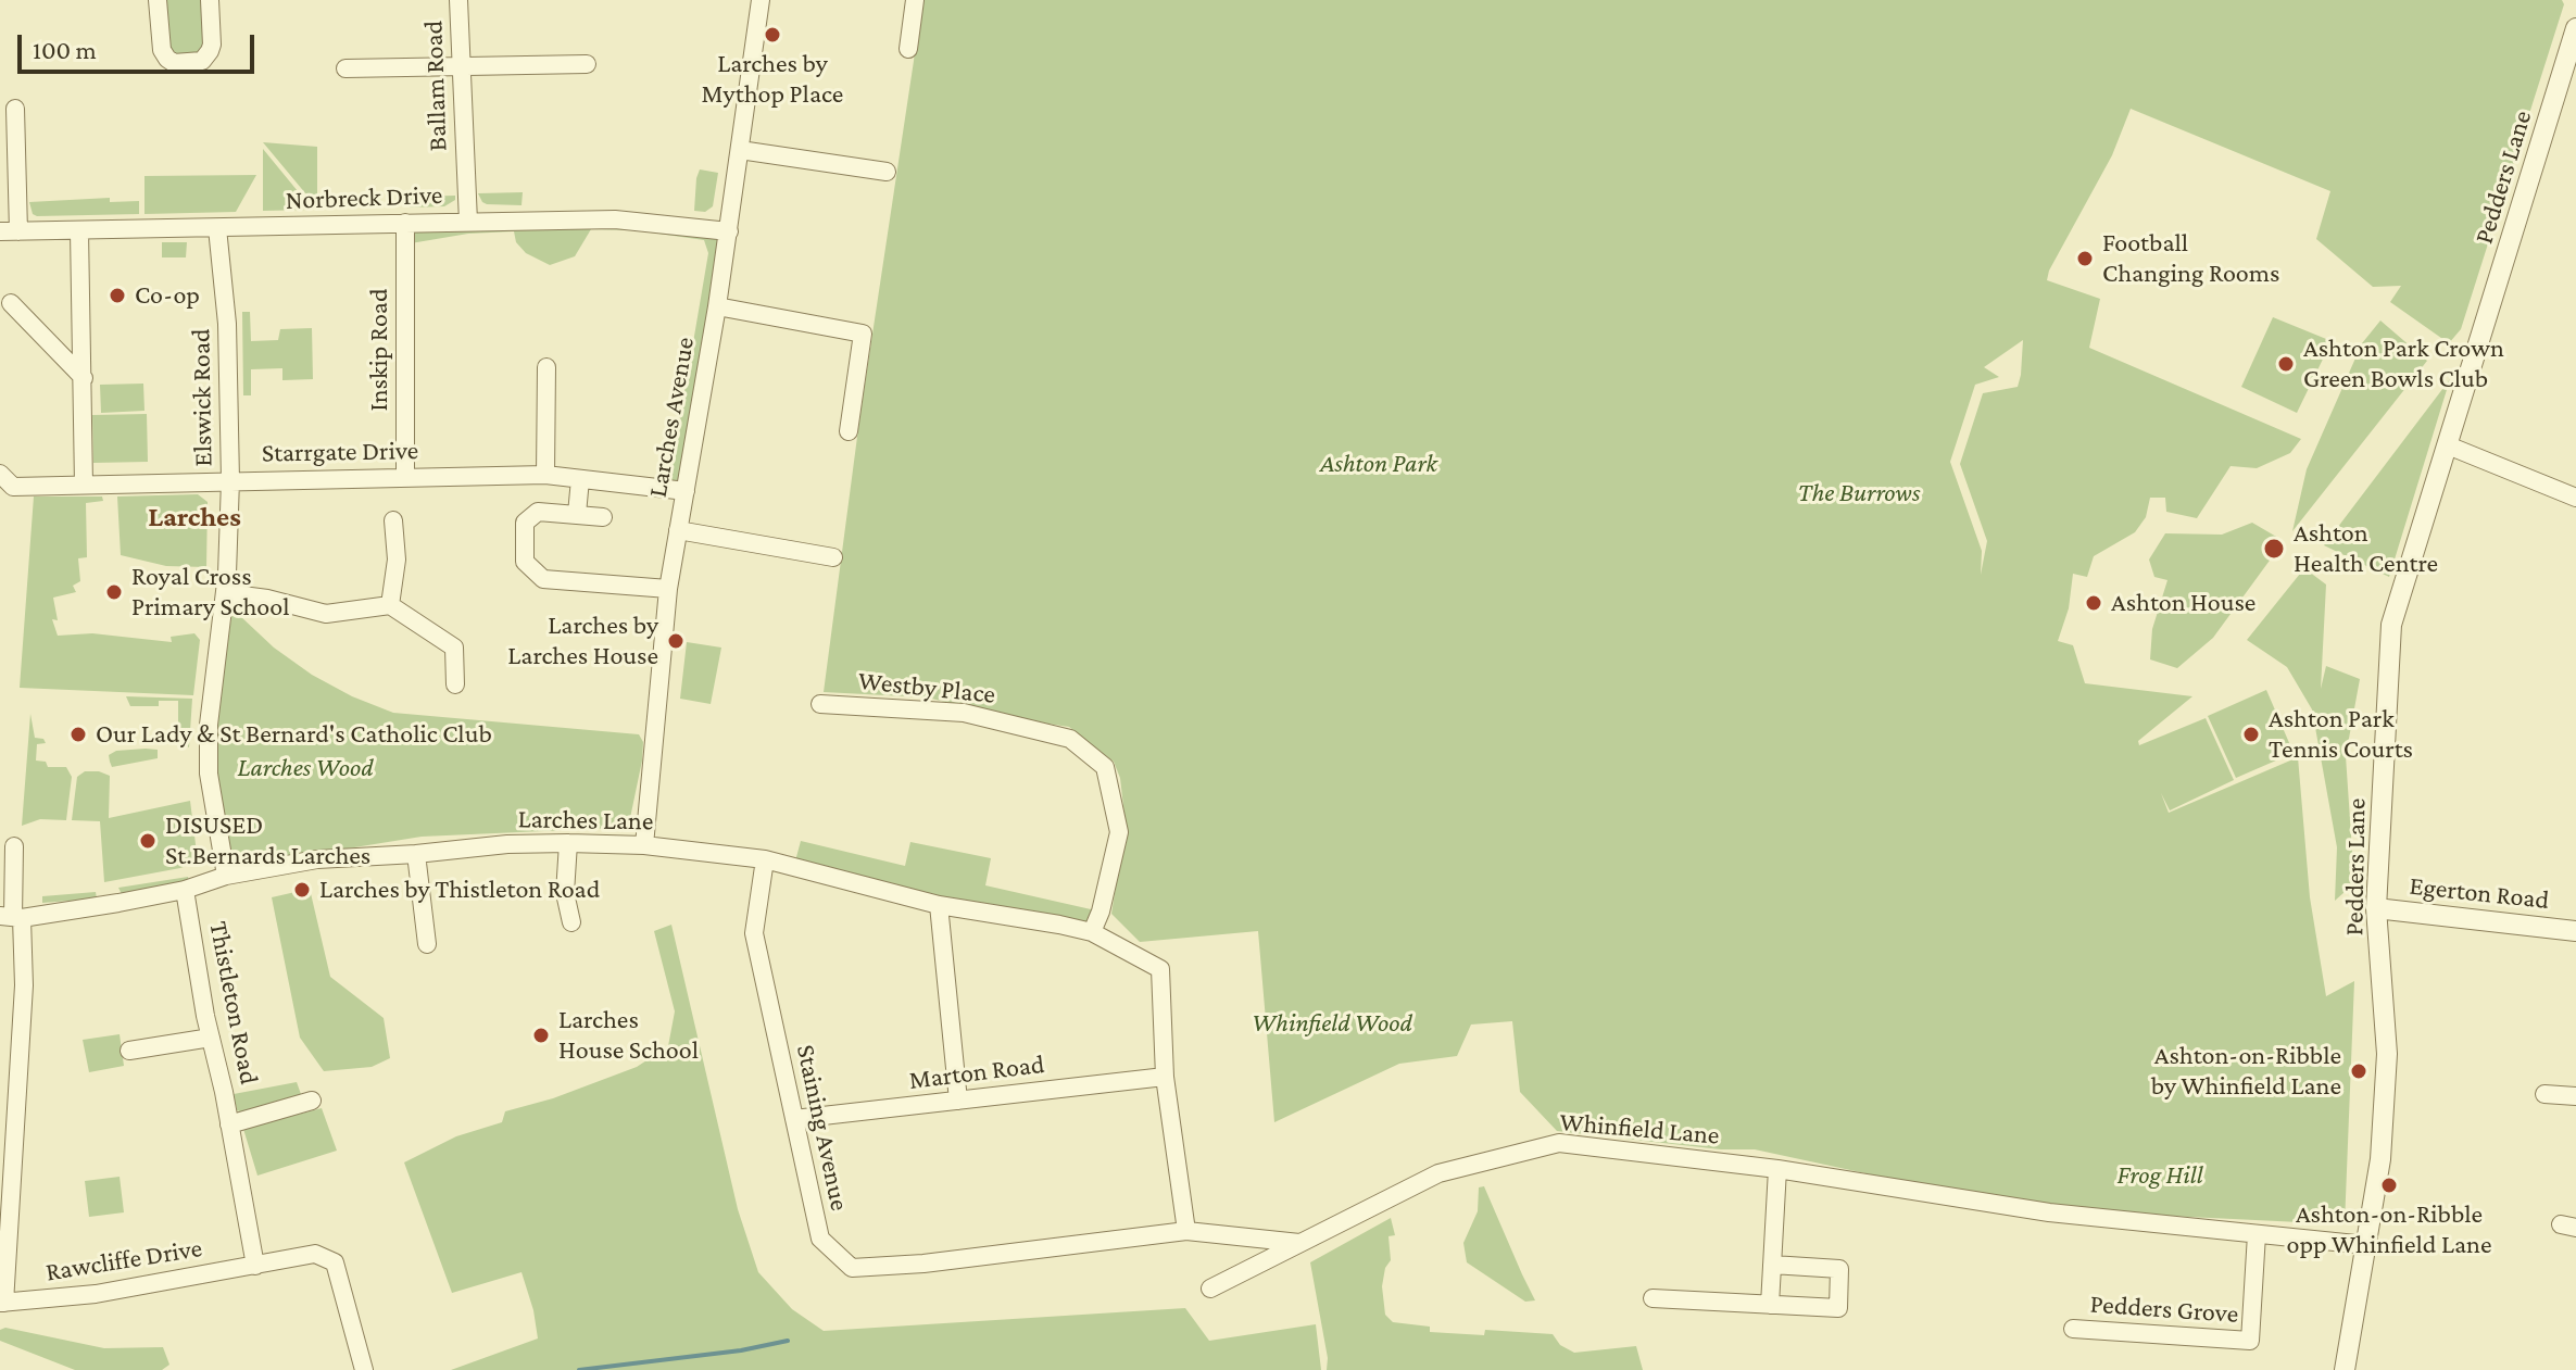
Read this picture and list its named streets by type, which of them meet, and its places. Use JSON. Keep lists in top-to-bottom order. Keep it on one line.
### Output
{"streets":{"street":["Ballam Road","Pedders Lane","Norbreck Drive","Inskip Road","Elswick Road","Larches Avenue","Starrgate Drive","Westby Place","Larches Lane","Egerton Road","Thistleton Road","Marton Road","Staining Avenue","Whinfield Lane","Rawcliffe Drive","Pedders Grove"]},"crossings":[["Ballam Road","Norbreck Drive"],["Pedders Lane","Egerton Road"],["Pedders Lane","Whinfield Lane"],["Norbreck Drive","Inskip Road"],["Norbreck Drive","Elswick Road"],["Norbreck Drive","Larches Avenue"],["Inskip Road","Starrgate Drive"],["Elswick Road","Starrgate Drive"],["Elswick Road","Larches Lane"],["Larches Avenue","Starrgate Drive"],["Larches Avenue","Larches Lane"],["Westby Place","Larches Lane"],["Larches Lane","Thistleton Road"],["Larches Lane","Marton Road"],["Larches Lane","Staining Avenue"],["Thistleton Road","Rawcliffe Drive"],["Marton Road","Staining Avenue"],["Whinfield Lane","Pedders Grove"]],"districts":["Larches"],"parks":["Ashton Park","The Burrows","Larches Wood","Whinfield Wood","Frog Hill"],"places":["Larches by Mythop Place","Football Changing Rooms","Co-op","Ashton Park Crown Green Bowls Club","Ashton Health Centre","Royal Cross Primary School","Ashton House","Larches by Larches House","Our Lady & St Bernard's Catholic Club","Ashton Park Tennis Courts","DISUSED St.Bernards Larches","Larches by Thistleton Road","Larches House School","Ashton-on-Ribble by Whinfield Lane","Ashton-on-Ribble opp Whinfield Lane"],"scale_bar":"100 m"}
